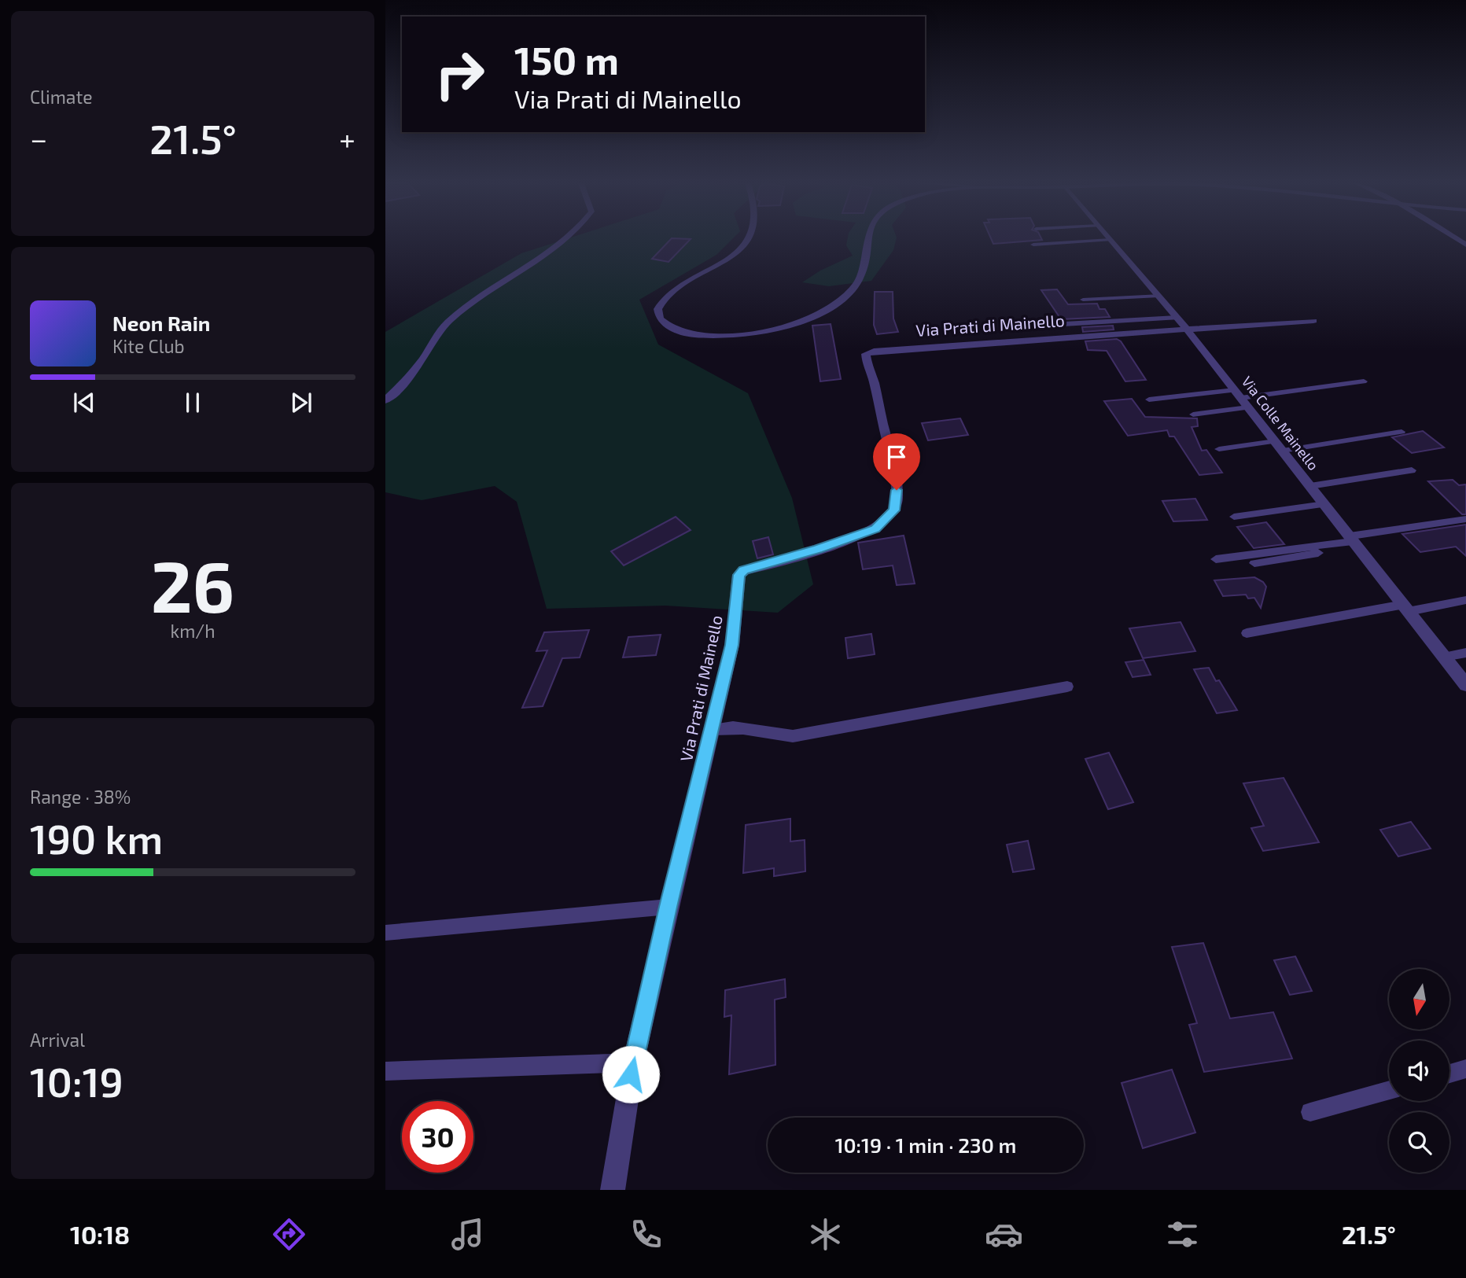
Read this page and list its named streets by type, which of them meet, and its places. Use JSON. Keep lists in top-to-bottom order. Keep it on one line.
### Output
{"streets":{"street":["Via Prati di Mainello","Via Colle Mainello"]},"crossings":[["Via Prati di Mainello","Via Colle Mainello"]],"north":"bottom","page":{"tile":["Climate",["26","km/h"],["Range · 38%","190 km"],["Arrival","10:19"]],"turn":["150 m","Via Prati di Mainello"],"heat":["−","21.5°","+"],"song":["Neon Rain","Kite Club"],"limit":"30","trip":"10:19 · 1 min · 230 m","tabs":["10:18","21.5°"]}}
